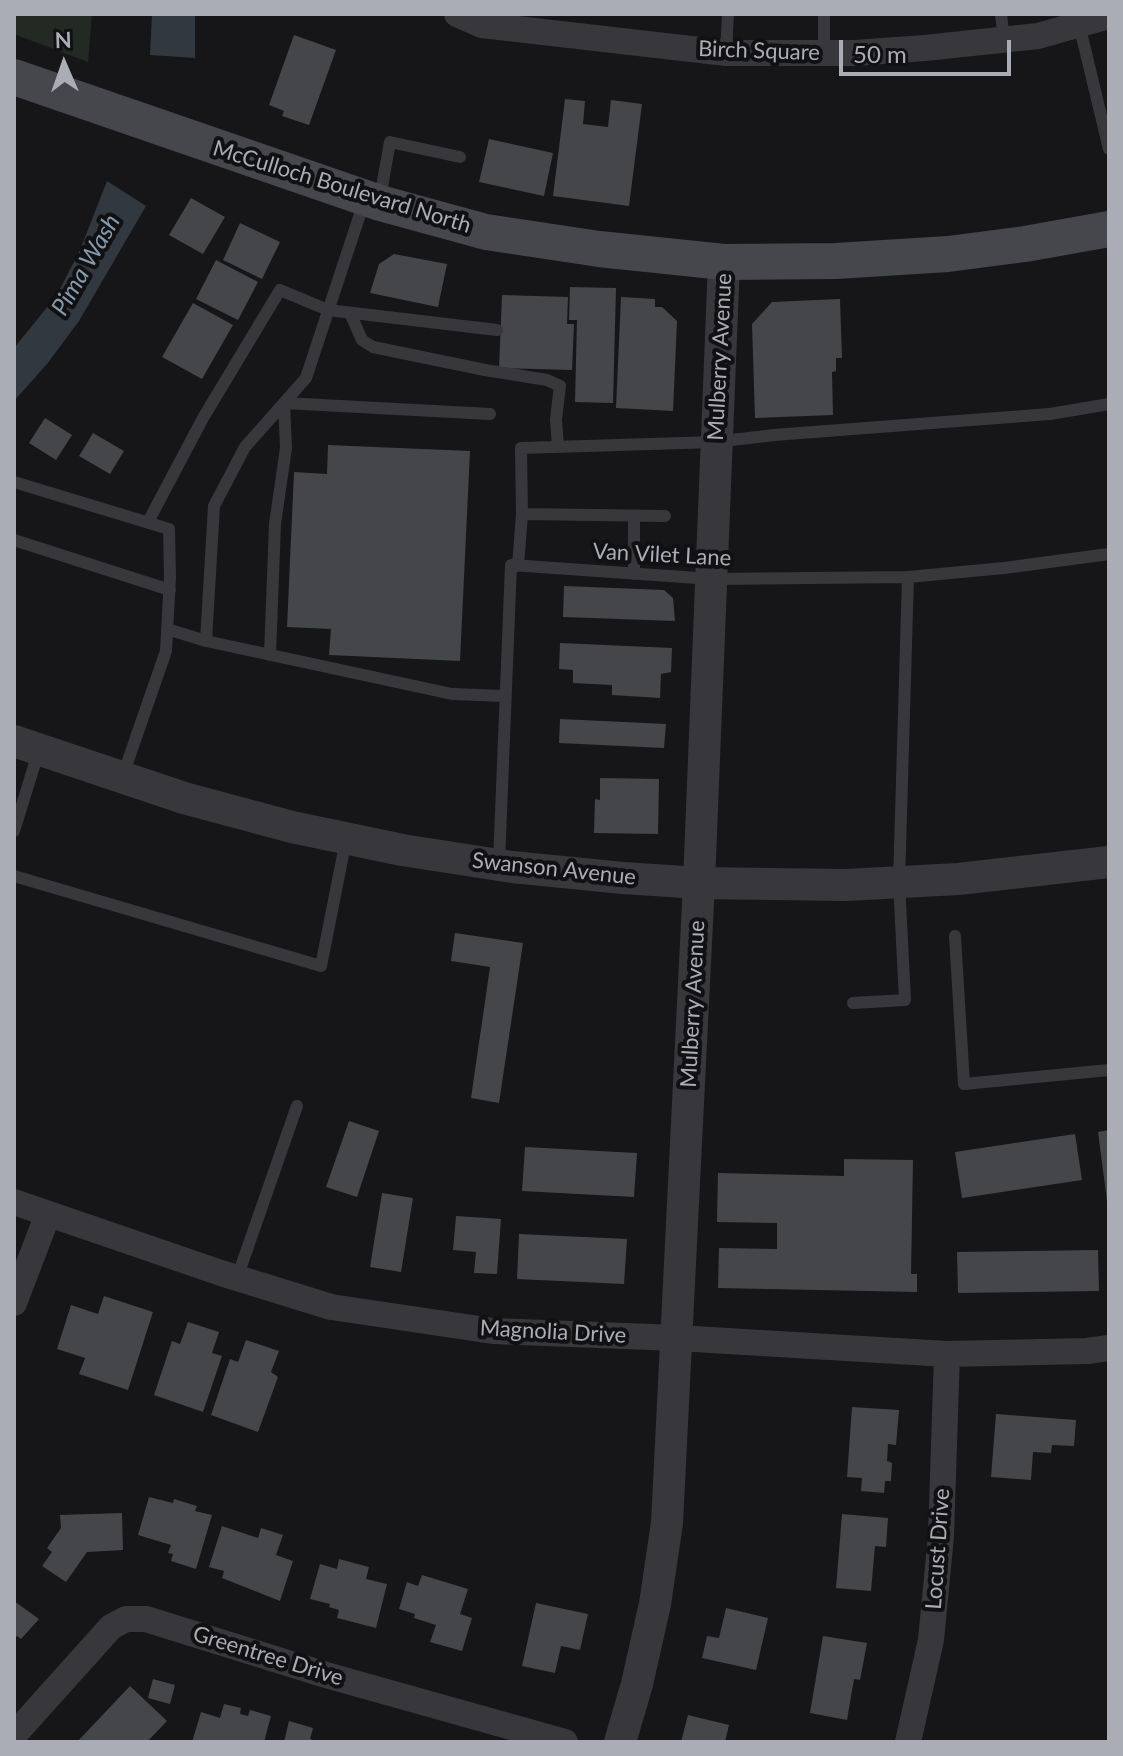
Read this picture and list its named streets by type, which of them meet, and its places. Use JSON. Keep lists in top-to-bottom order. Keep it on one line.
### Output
{"streets":{"main road":["McCulloch Boulevard North"],"street":["Birch Square","Mulberry Avenue","Swanson Avenue","Magnolia Drive","Locust Drive","Greentree Drive"],"lane":["Van Vilet Lane"]},"crossings":[["McCulloch Boulevard North","Mulberry Avenue"],["Mulberry Avenue","Van Vilet Lane"],["Mulberry Avenue","Swanson Avenue"],["Mulberry Avenue","Magnolia Drive"],["Magnolia Drive","Locust Drive"]],"water":["Pima Wash"],"scale_bar":"50 m","north":"top"}
